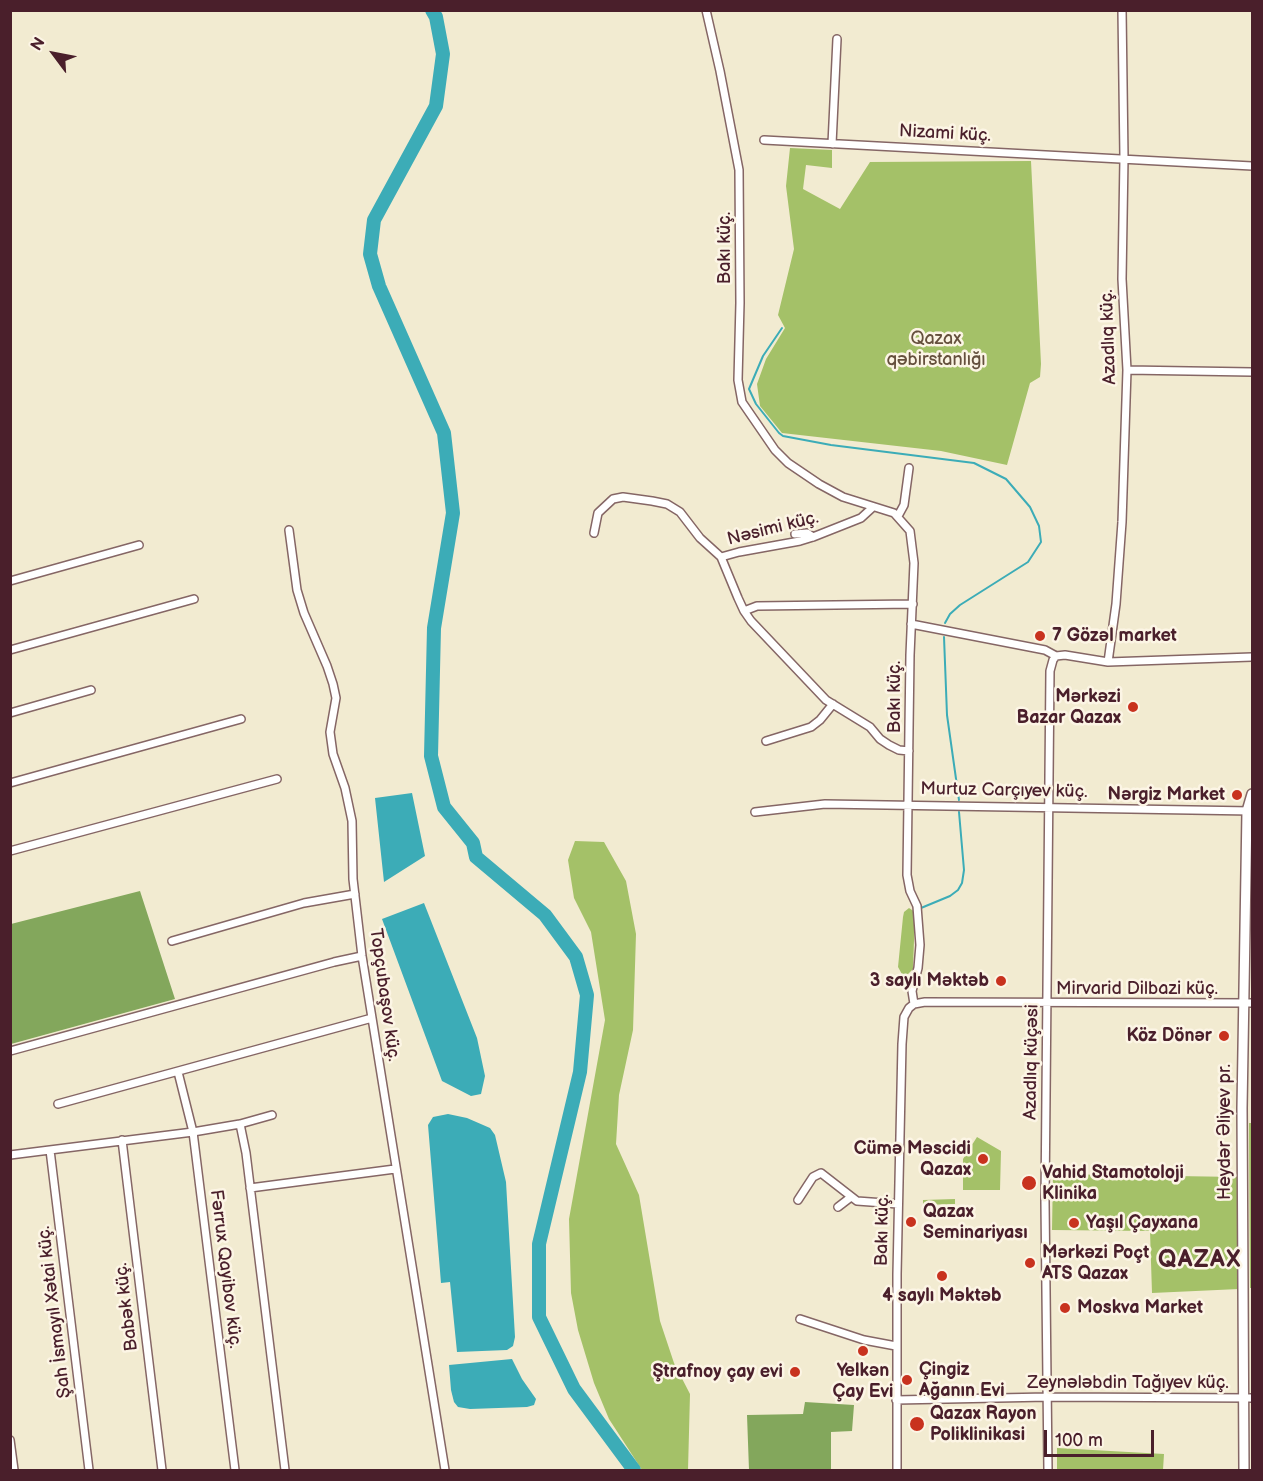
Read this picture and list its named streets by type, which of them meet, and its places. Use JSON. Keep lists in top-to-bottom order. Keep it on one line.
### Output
{"streets":{"main road":["Heydər Əliyev pr."],"street":["Nizami küç.","Bakı küç.","Azadlıq küç.","Nəsimi küç.","Murtuz Carçıyev küç.","Mirvarid Dilbazi küç.","Topçubaşov küç.","Azadlıq küçəsi","Fərrux Qayibov küç.","Babək küç.","Şah İsmayıl Xətai küç.","Zeynələbdin Tağıyev küç."]},"crossings":[["Nizami küç.","Azadlıq küç."],["Bakı küç.","Nəsimi küç."],["Bakı küç.","Murtuz Carçıyev küç."],["Bakı küç.","Mirvarid Dilbazi küç."],["Bakı küç.","Zeynələbdin Tağıyev küç."],["Murtuz Carçıyev küç.","Azadlıq küçəsi"],["Murtuz Carçıyev küç.","Heydər Əliyev pr."],["Mirvarid Dilbazi küç.","Azadlıq küçəsi"],["Mirvarid Dilbazi küç.","Heydər Əliyev pr."],["Azadlıq küçəsi","Zeynələbdin Tağıyev küç."],["Heydər Əliyev pr.","Zeynələbdin Tağıyev küç."]],"districts":["QAZAX"],"parks":["Qazax qəbirstanlığı"],"places":["7 Gözəl market","Mərkəzi Bazar Qazax","Nərgiz Market","3 saylı Məktəb","Köz Dönər","Cümə Məscidi Qazax","Vahid Stamotoloji Klinika","Qazax Seminariyası","Yaşıl Çayxana","Mərkəzi Poçt ATS Qazax","4 saylı Məktəb","Moskva Market","Yelkən Çay Evi","Ştrafnoy çay evi","Çingiz Ağanın Evi","Qazax Rayon Poliklinikasi"],"scale_bar":"100 m","north":"top left"}
